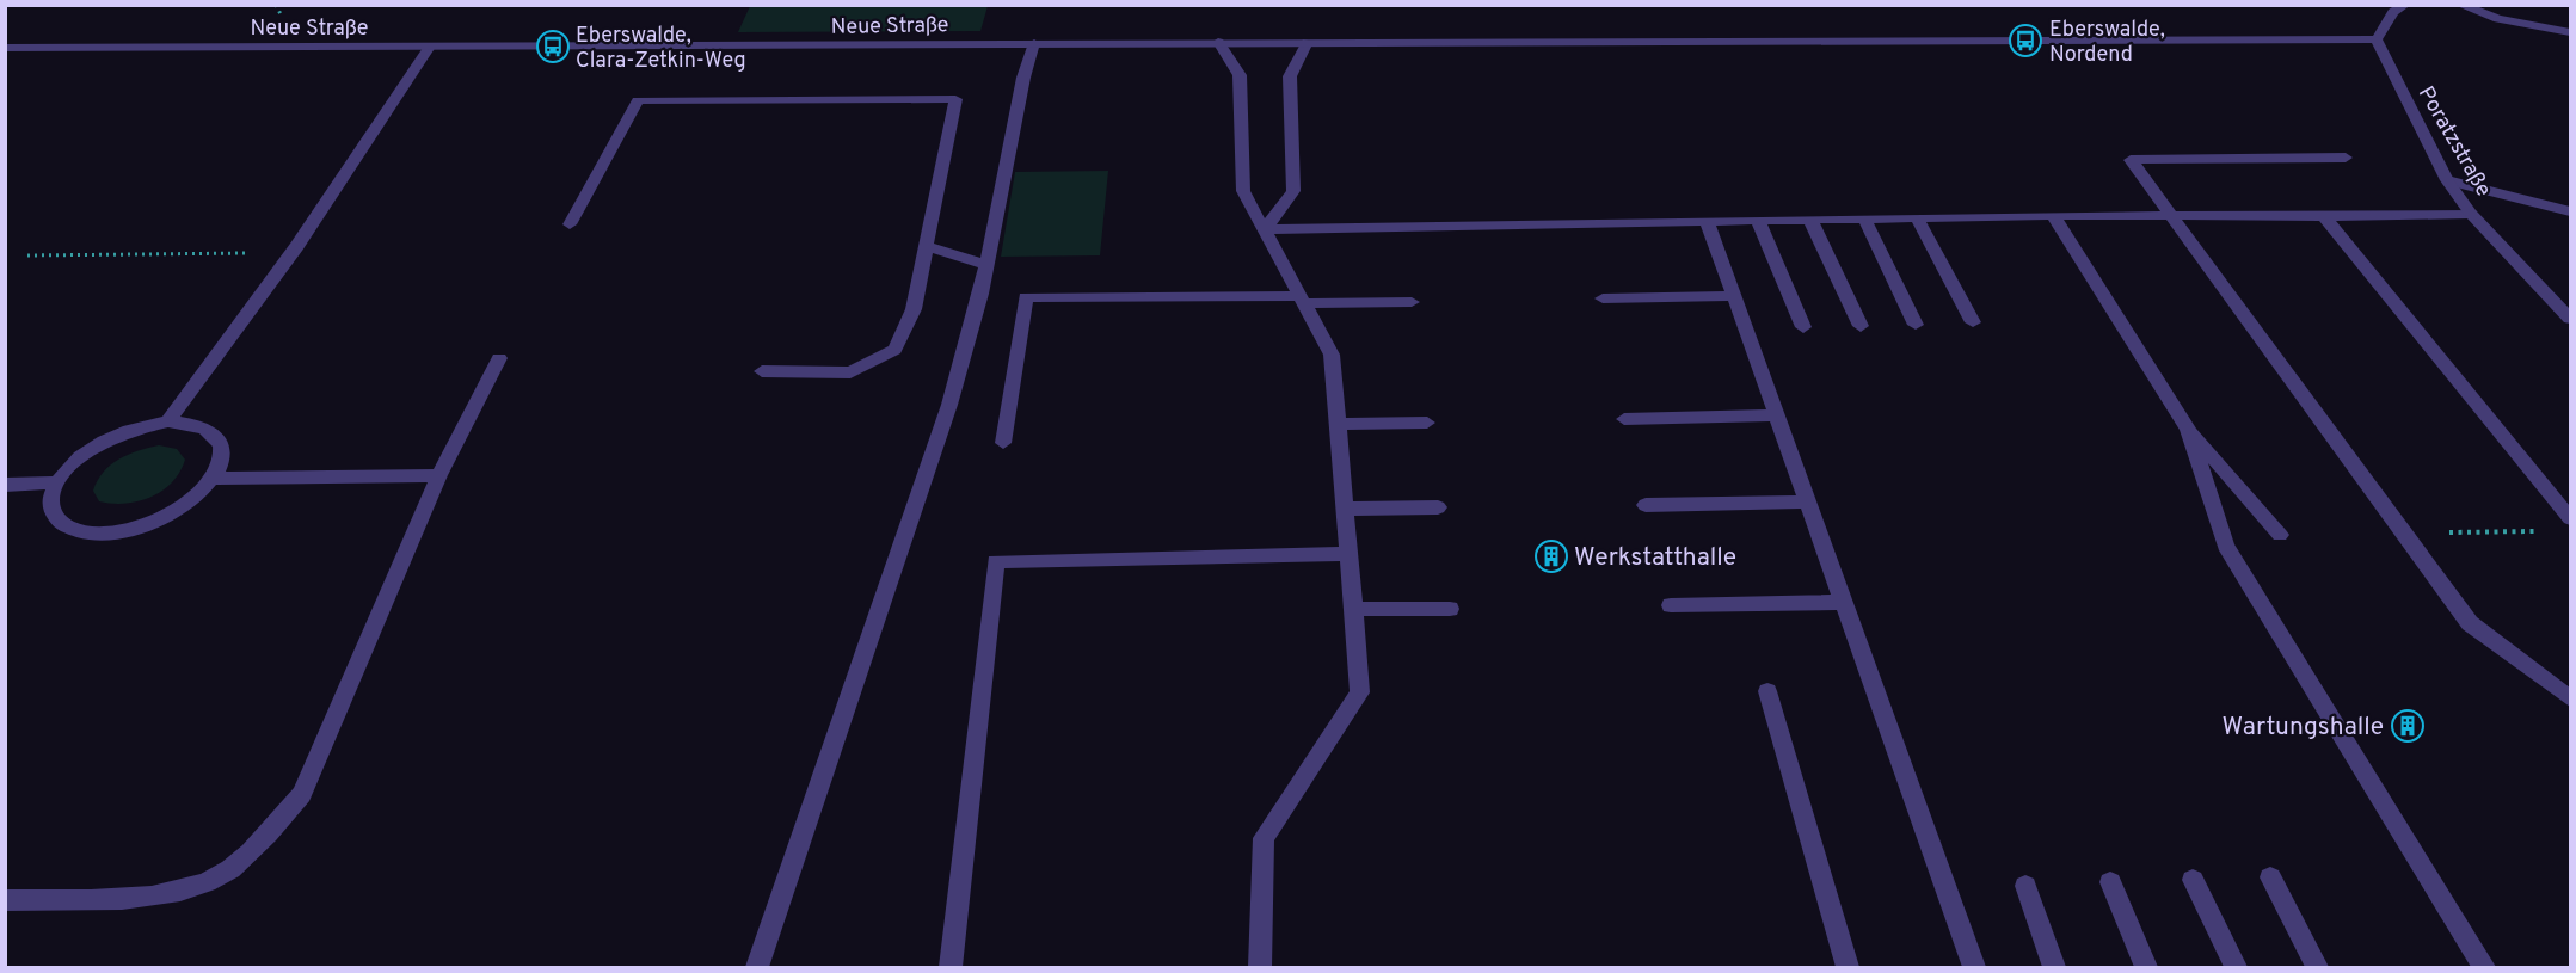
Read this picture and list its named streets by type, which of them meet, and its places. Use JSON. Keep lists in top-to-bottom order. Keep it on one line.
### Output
{"streets":{"street":["Neue Straße","Poratzstraße"]},"crossings":[["Neue Straße","Poratzstraße"]],"places":{"bus stop":["Eberswalde, Nordend","Eberswalde, Clara-Zetkin-Weg"],"building":["Werkstatthalle","Wartungshalle"]}}
